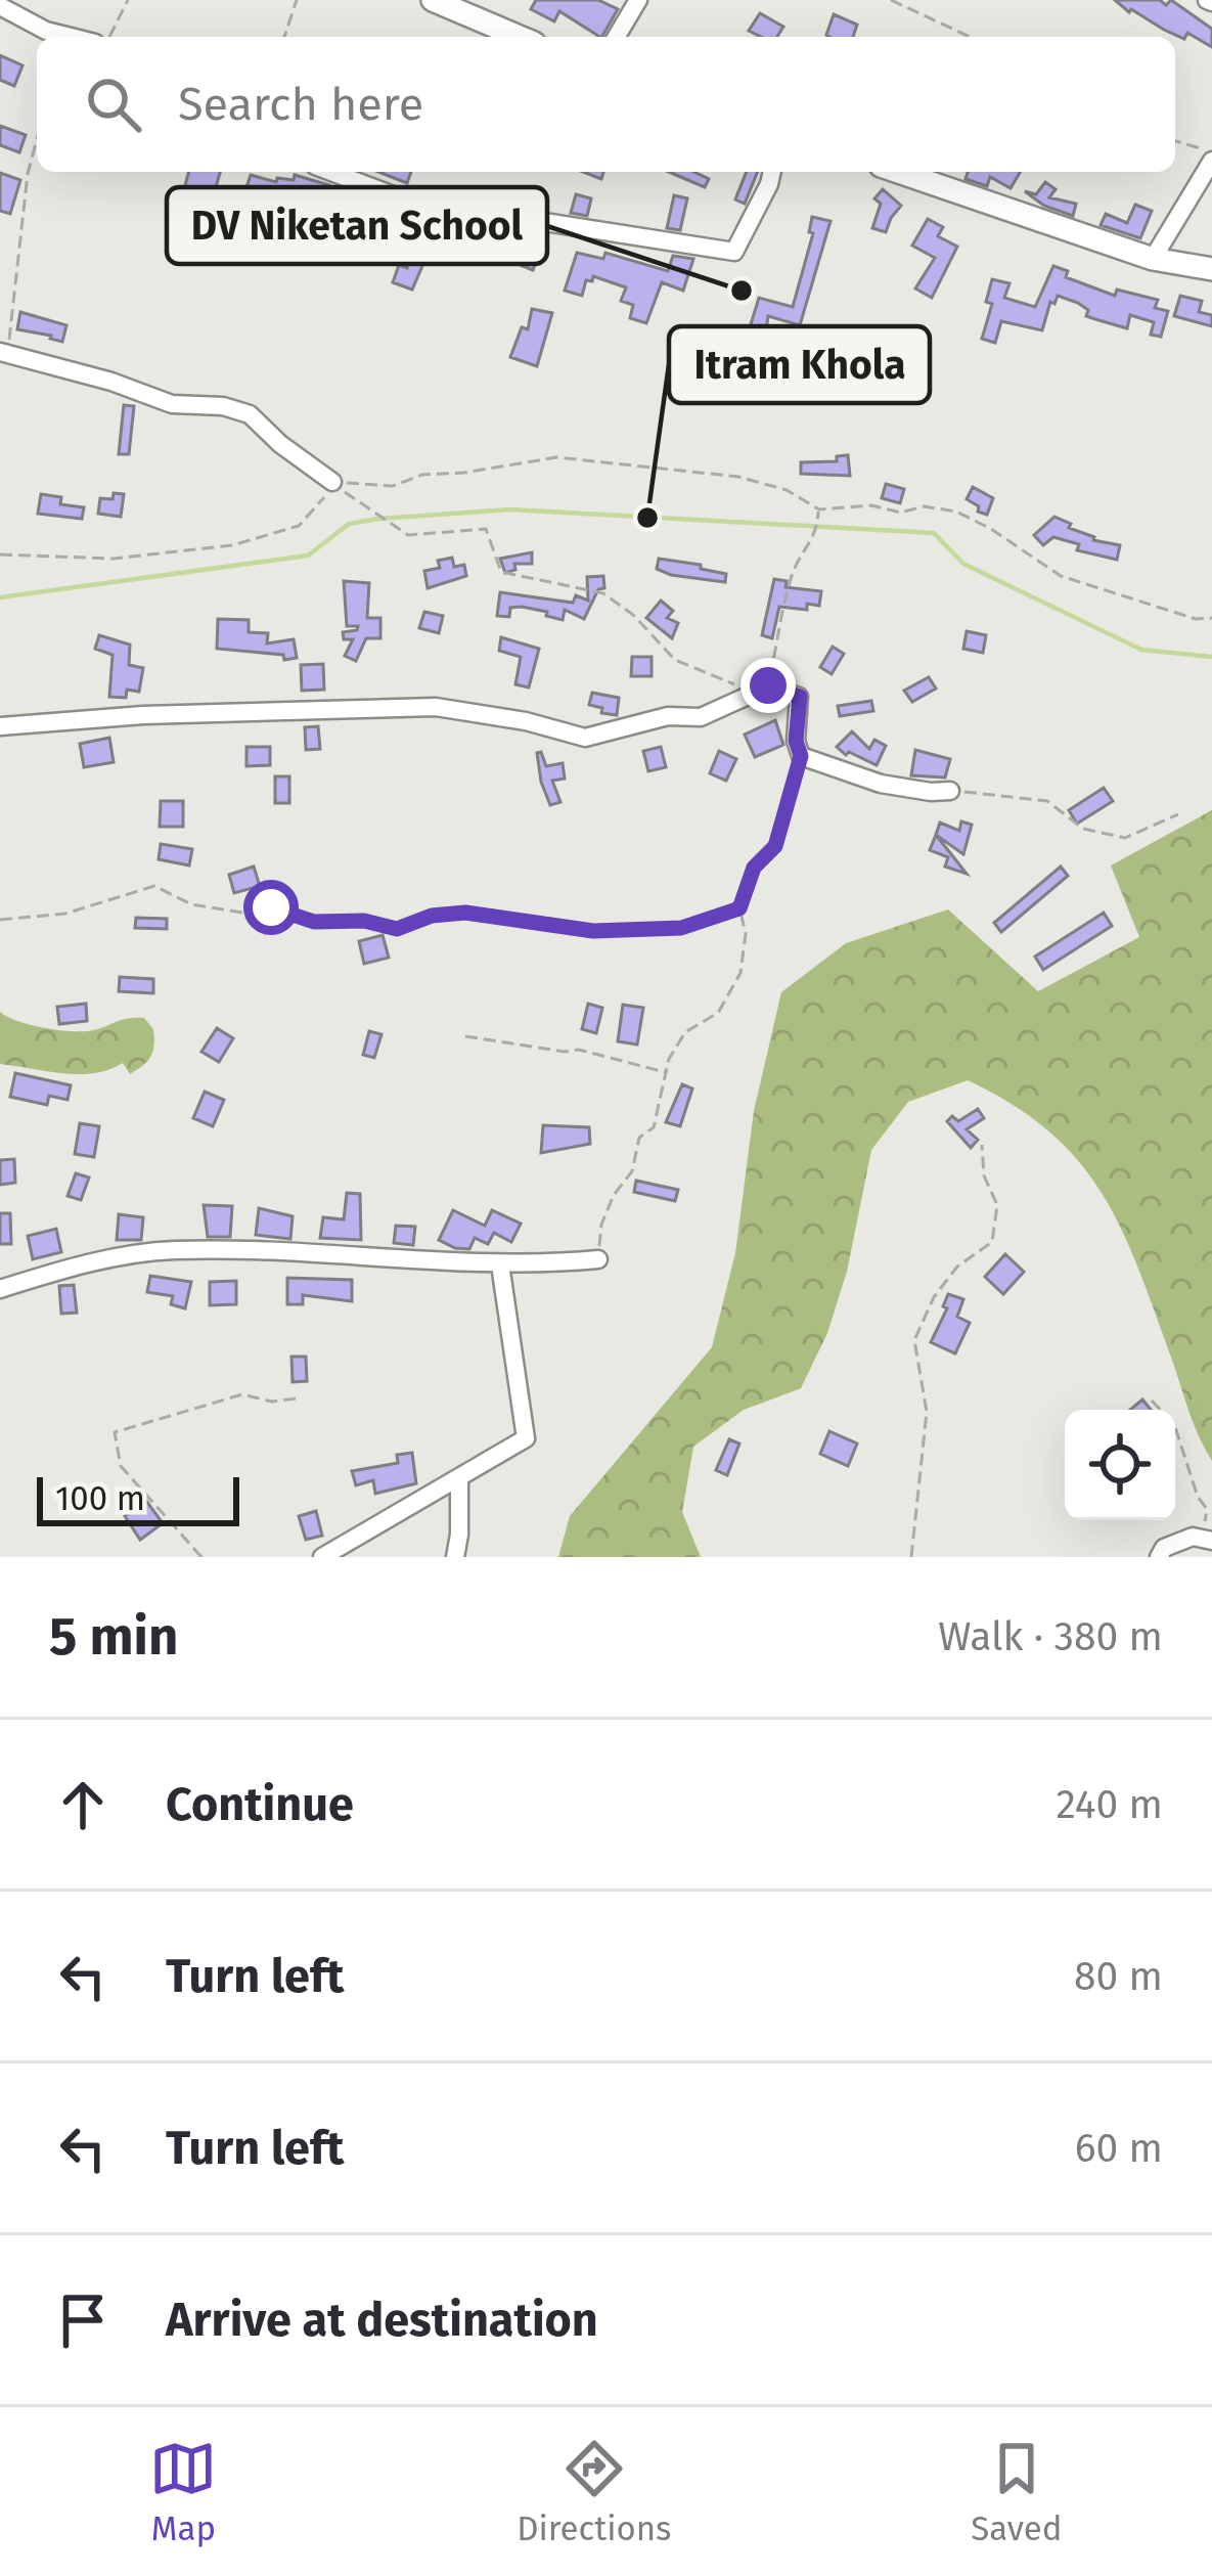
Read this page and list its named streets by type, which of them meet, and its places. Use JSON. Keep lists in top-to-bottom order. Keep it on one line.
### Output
{"places":["DV Niketan School","Itram Khola"],"scale_bar":"100 m","page":{"search":"Search here","scale":"100 m","heading":["5 min","Walk · 380 m"],"list":[["Continue","240 m"],["Turn left","80 m"],["Turn left","60 m"],"Arrive at destination"],"nav":["Map","Directions","Saved"]}}
